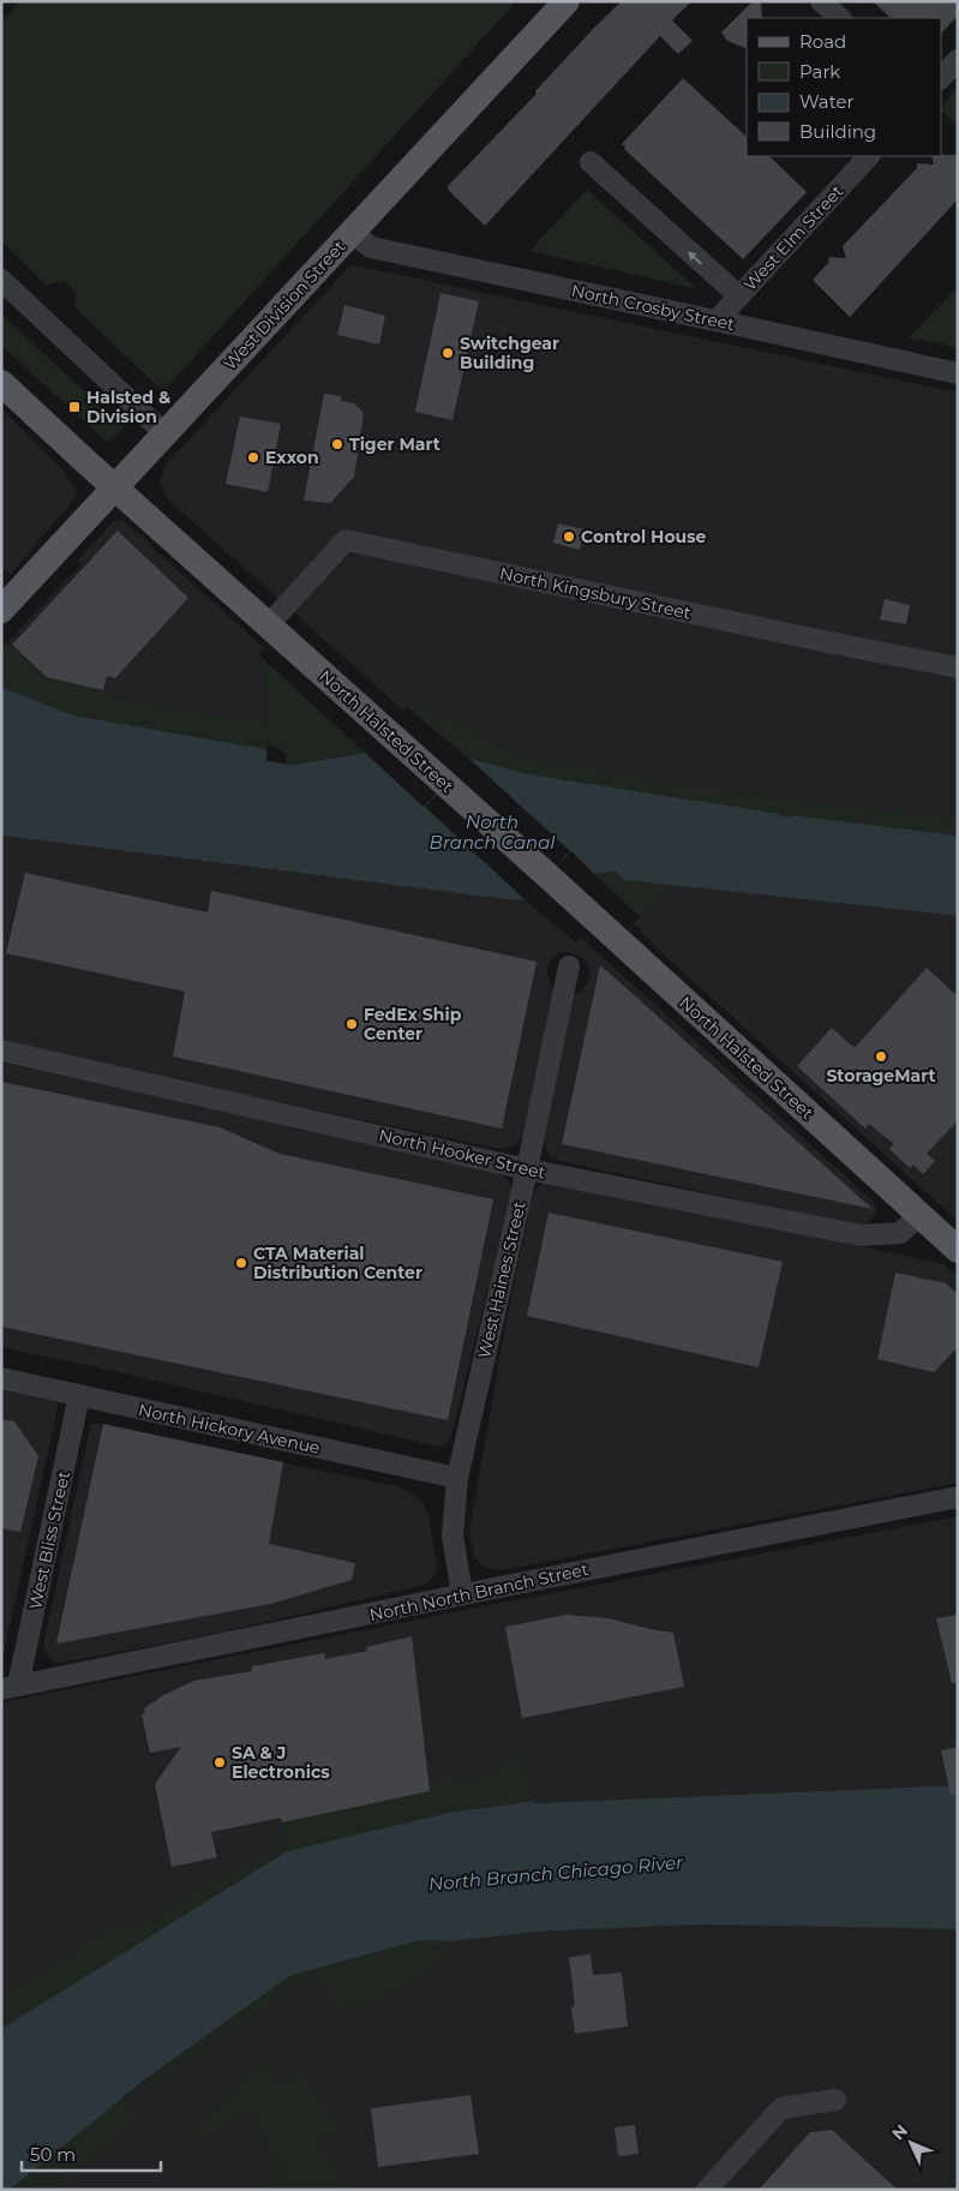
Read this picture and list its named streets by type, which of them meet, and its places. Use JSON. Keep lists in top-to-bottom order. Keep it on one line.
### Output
{"streets":{"main road":["West Division Street","North Halsted Street"],"street":["West Elm Street","North Crosby Street","North Kingsbury Street","North Hooker Street","West Haines Street","North Hickory Avenue","West Bliss Street","North North Branch Street"]},"crossings":[["West Elm Street","North Crosby Street"],["West Division Street","North Crosby Street"],["West Division Street","North Halsted Street"],["North Kingsbury Street","North Halsted Street"],["North Halsted Street","North Hooker Street"],["North Hooker Street","West Haines Street"],["West Haines Street","North Hickory Avenue"],["West Haines Street","North North Branch Street"],["North Hickory Avenue","West Bliss Street"],["West Bliss Street","North North Branch Street"]],"water":["North Branch Canal","North Branch Chicago River"],"places":{"other":["Switchgear Building","Tiger Mart","Exxon","Control House","FedEx Ship Center","StorageMart","CTA Material Distribution Center","SA & J Electronics"],"transit":["Halsted & Division"]},"legend":["Road","Park","Water","Building"],"scale_bar":"50 m","north":"top left"}
